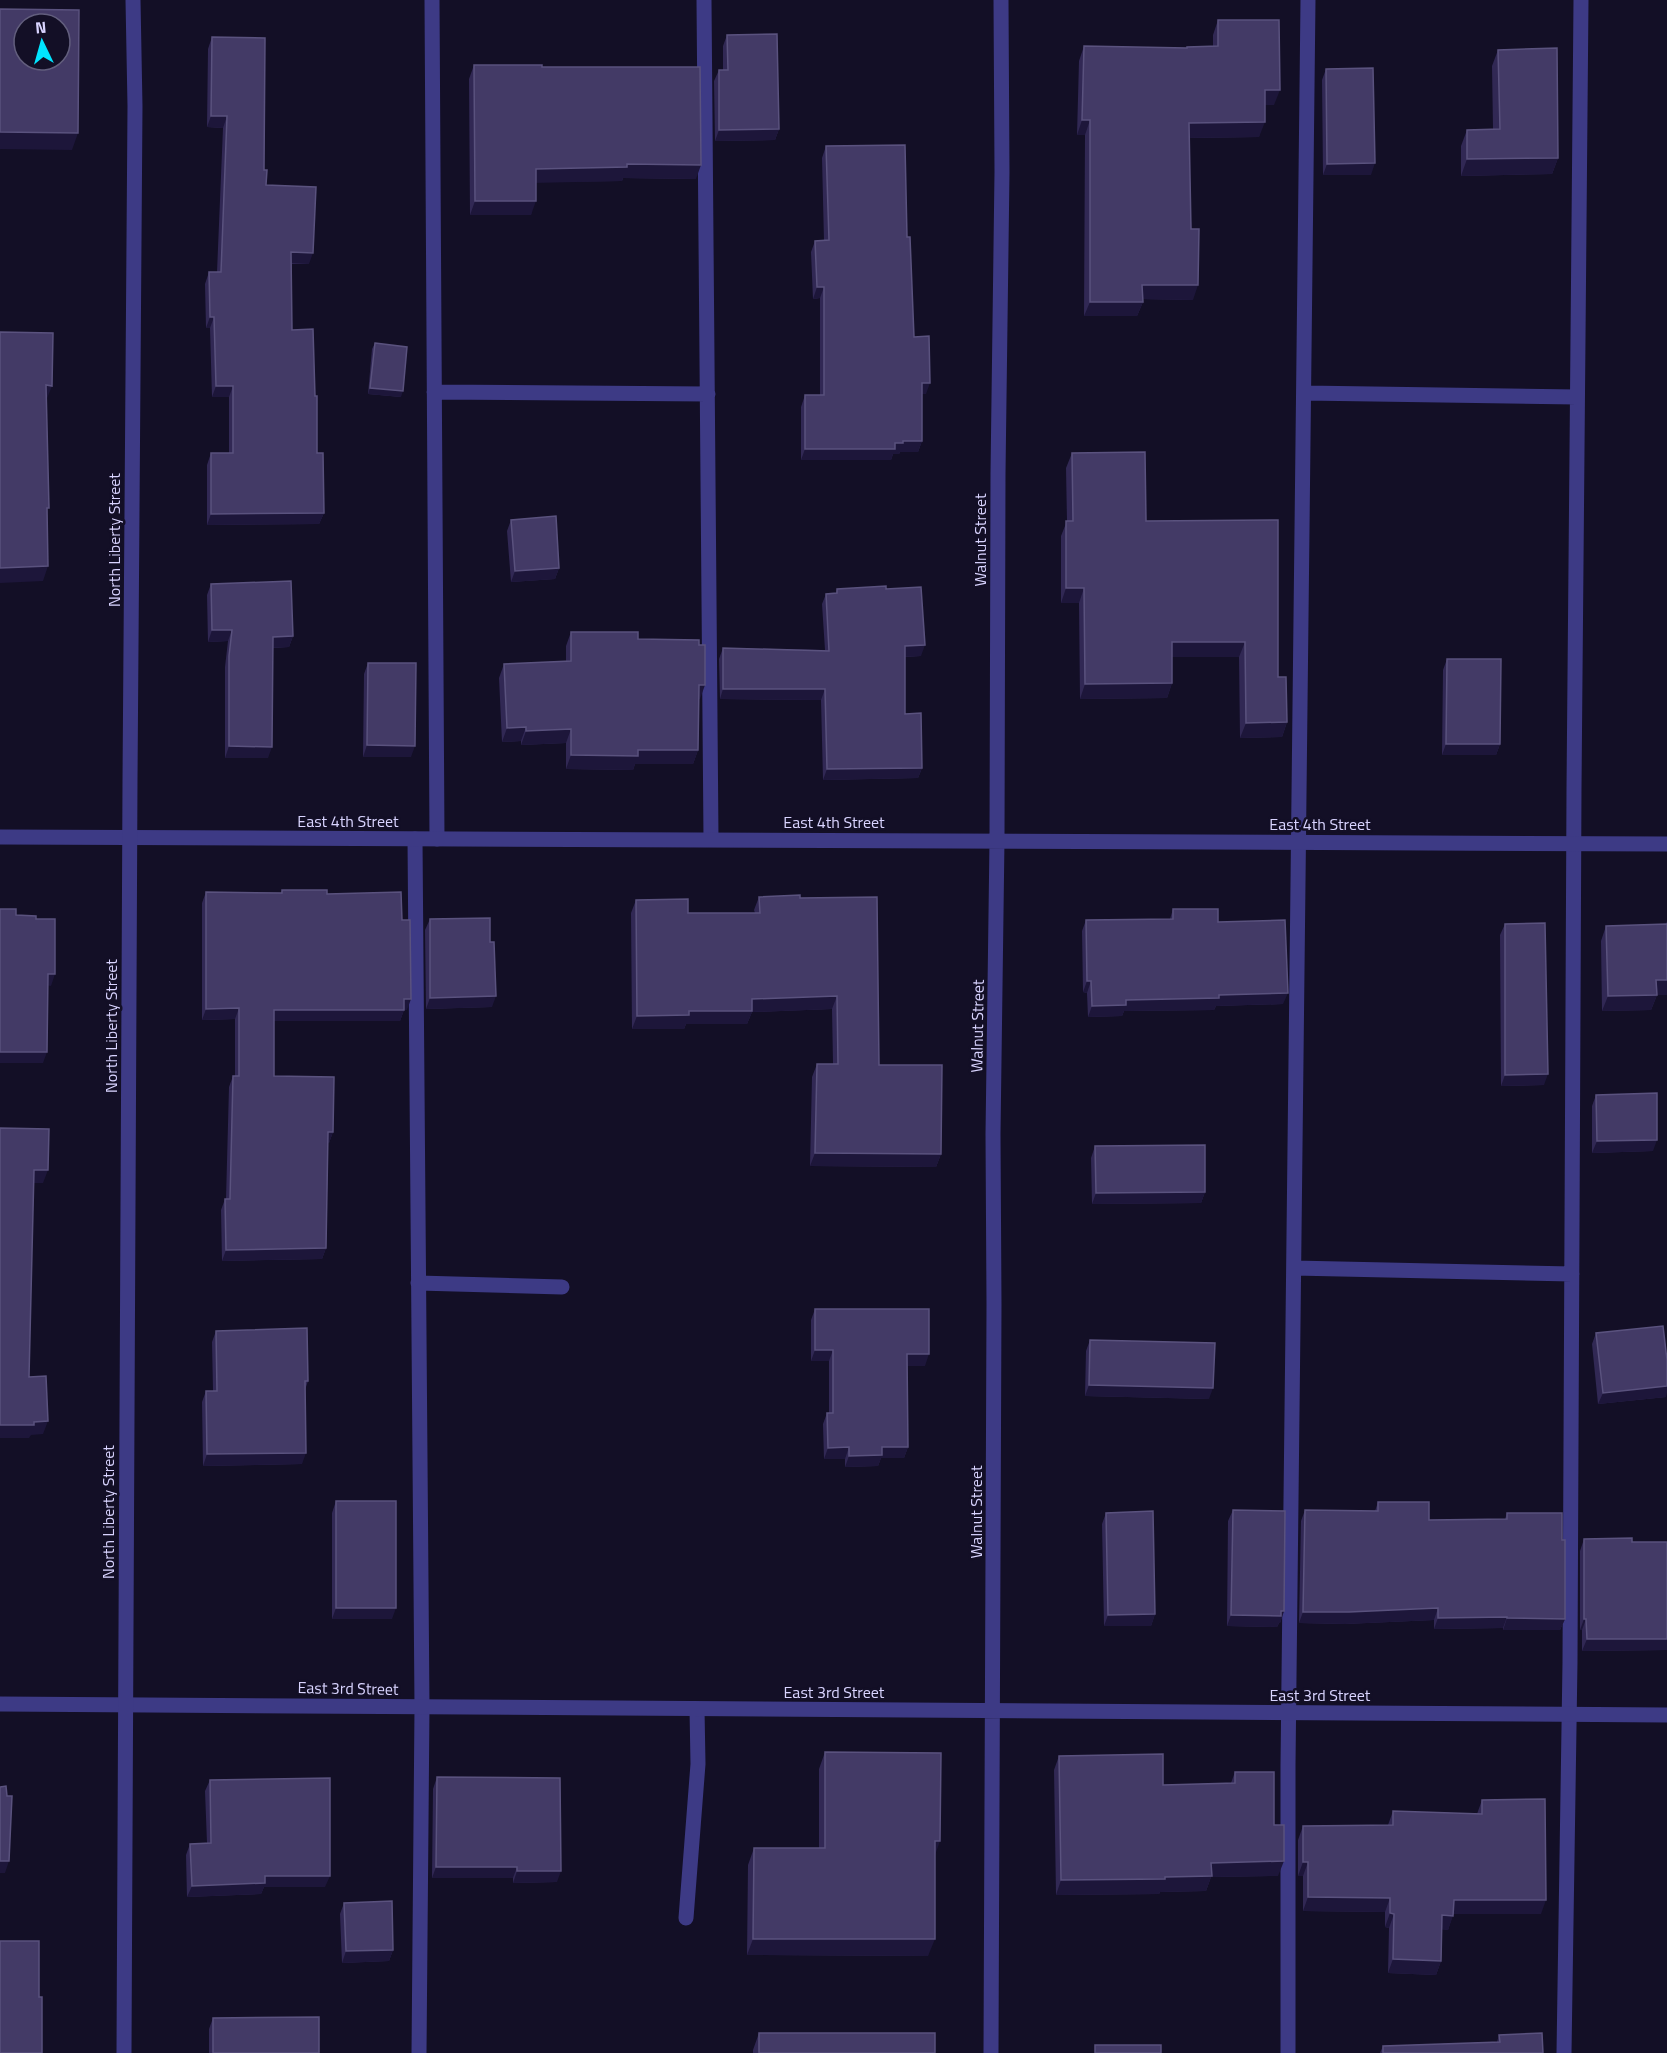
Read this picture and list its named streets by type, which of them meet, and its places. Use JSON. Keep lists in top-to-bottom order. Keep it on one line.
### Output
{"streets":{"street":["North Liberty Street","Walnut Street","East 4th Street","East 3rd Street"]},"crossings":[["North Liberty Street","East 4th Street"],["North Liberty Street","East 3rd Street"],["Walnut Street","East 4th Street"],["Walnut Street","East 3rd Street"]],"north":"top"}
